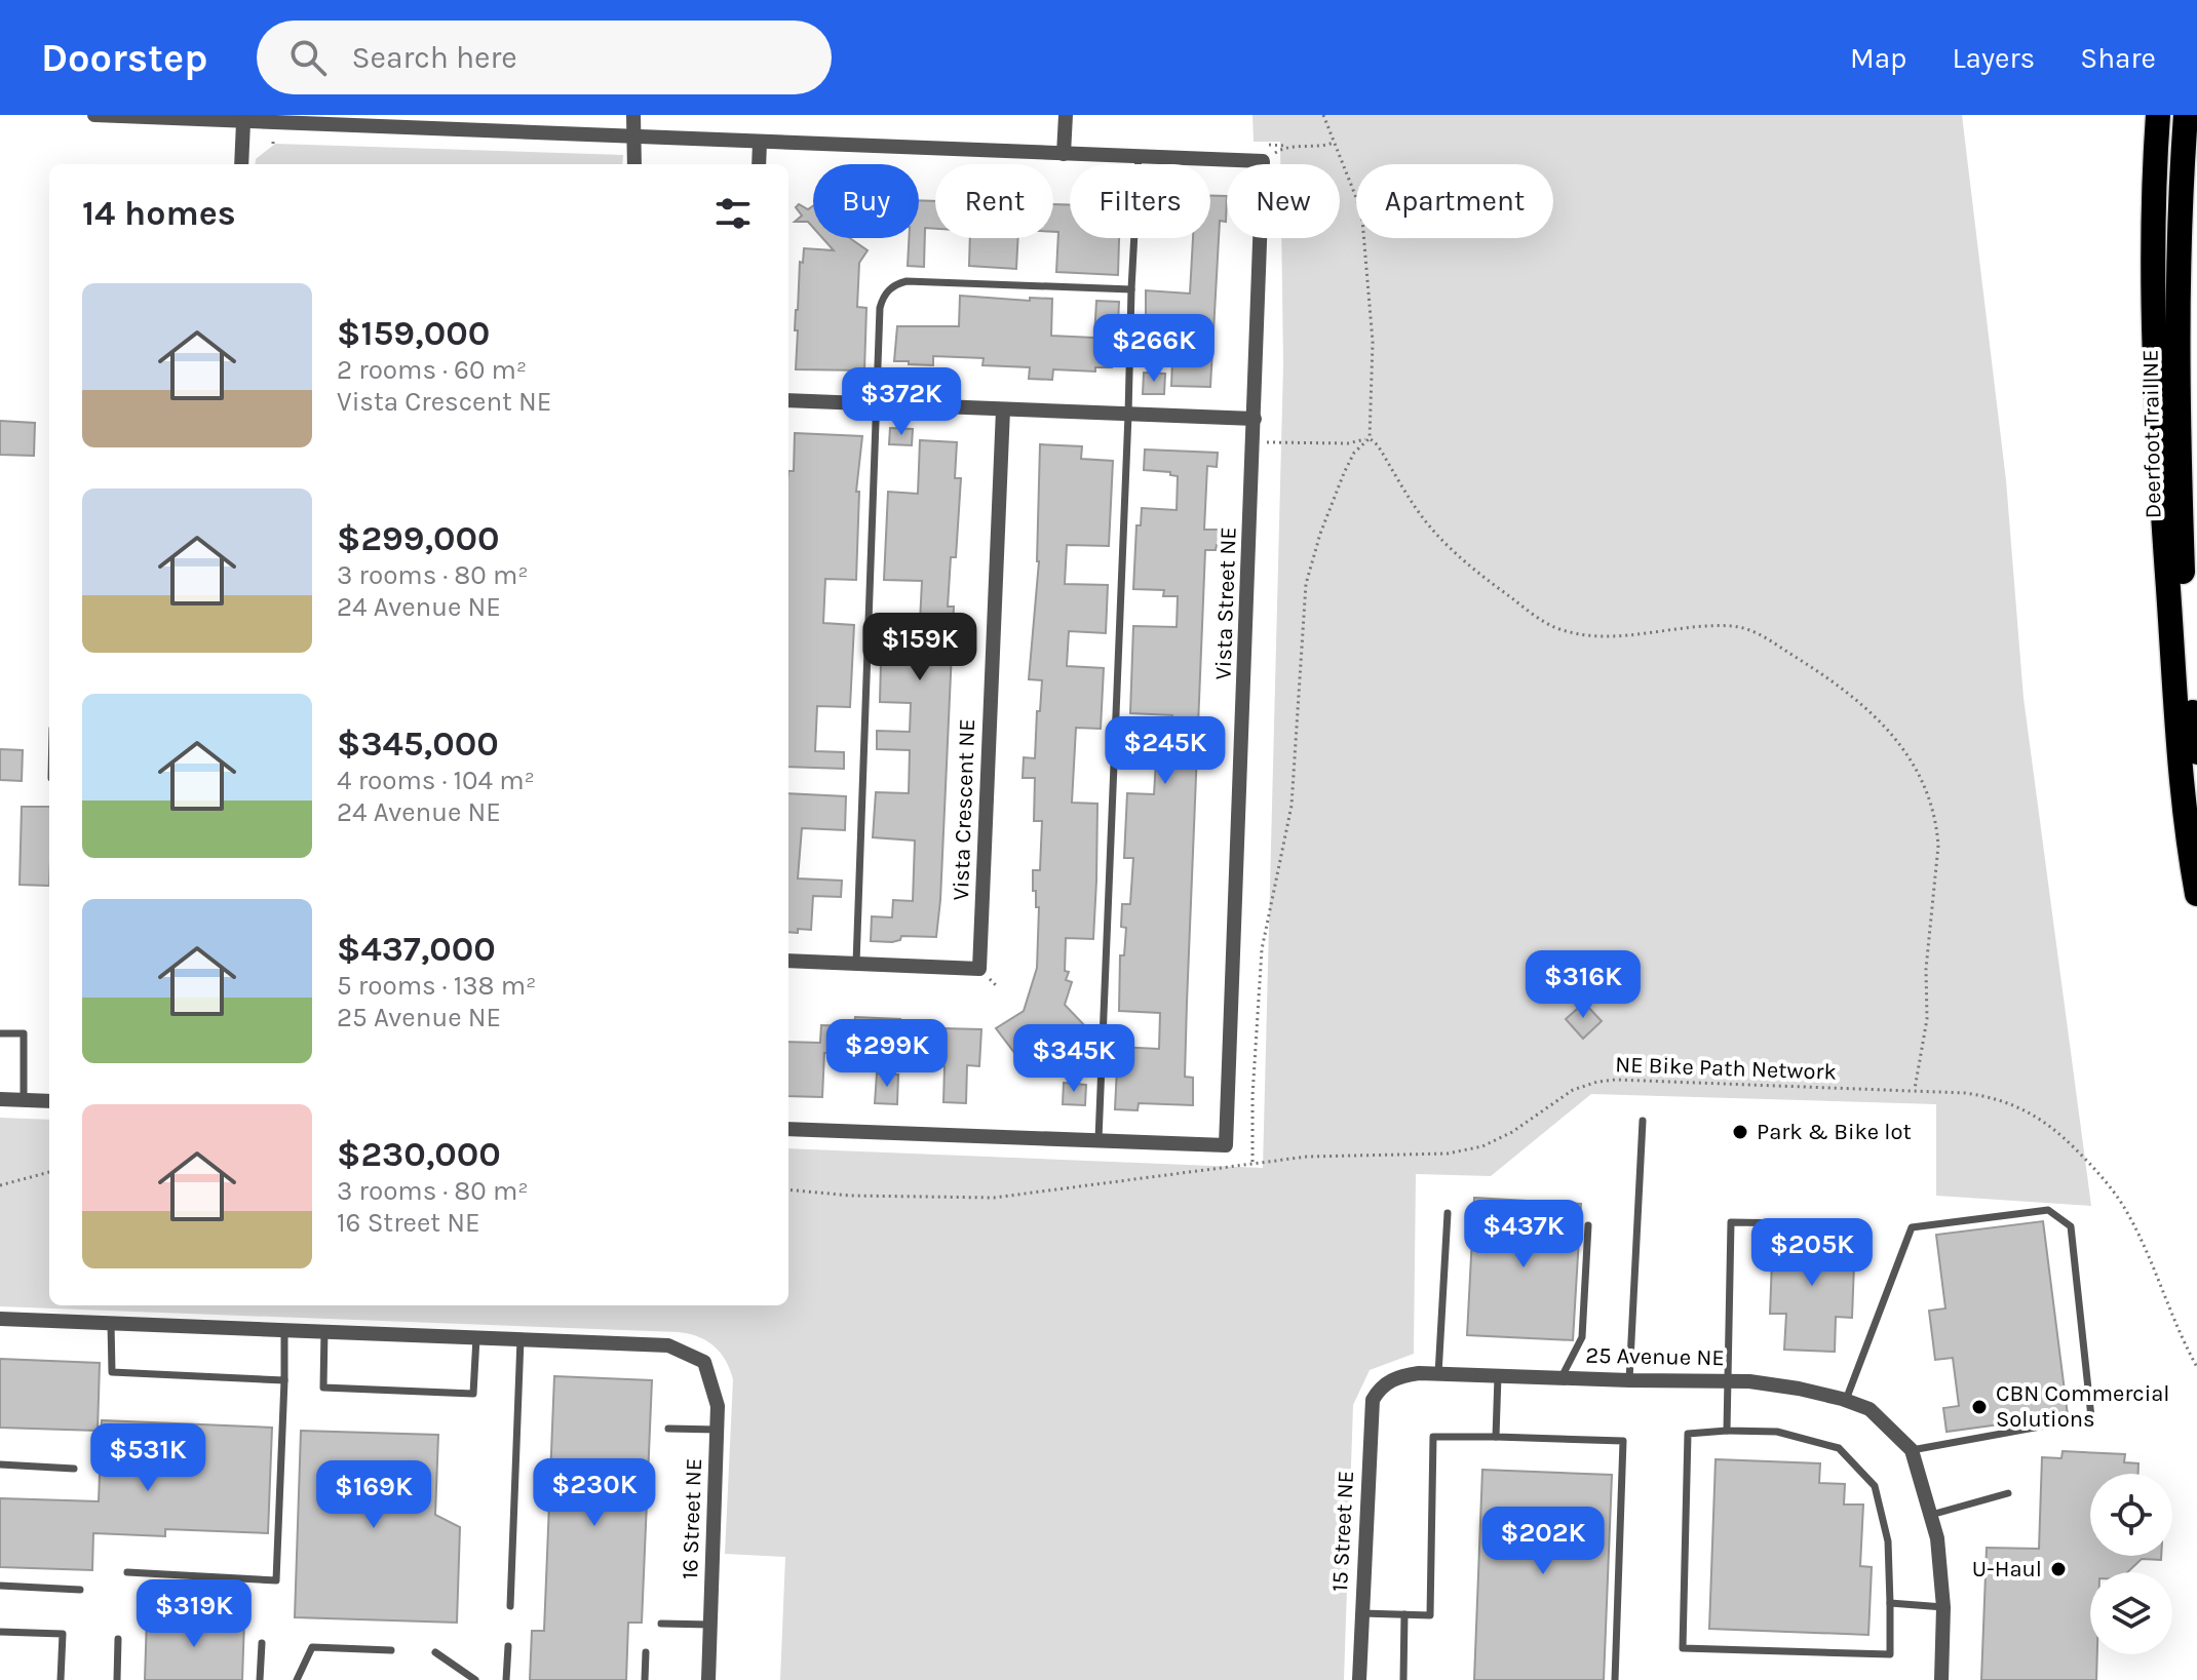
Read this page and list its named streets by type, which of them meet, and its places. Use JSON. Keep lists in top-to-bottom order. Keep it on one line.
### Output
{"streets":{"highway":["Deerfoot Trail NE"],"street":["Vista Street NE","Vista Crescent NE","25 Avenue NE","16 Street NE","15 Street NE"],"path":["NE Bike Path Network"]},"crossings":[["25 Avenue NE","15 Street NE"]],"places":["Park & Bike lot","CBN Commercial Solutions","U-Haul"],"page":{"header":"Doorstep","search":"Search here","nav":["Map","Layers","Share"],"chip":["Buy","Rent","Filters","New","Apartment"],"heading":"14 homes","list":[{"name":"$159,000","note":"2 rooms · 60 m² · Vista Crescent NE"},{"name":"$299,000","note":"3 rooms · 80 m² · 24 Avenue NE"},{"name":"$345,000","note":"4 rooms · 104 m² · 24 Avenue NE"},{"name":"$437,000","note":"5 rooms · 138 m² · 25 Avenue NE"},{"name":"$230,000","note":"3 rooms · 80 m² · 16 Street NE"}],"price":["$266K","$372K","$159K","$245K","$316K","$299K","$345K","$437K","$205K","$531K","$230K","$169K","$202K","$319K"]}}
